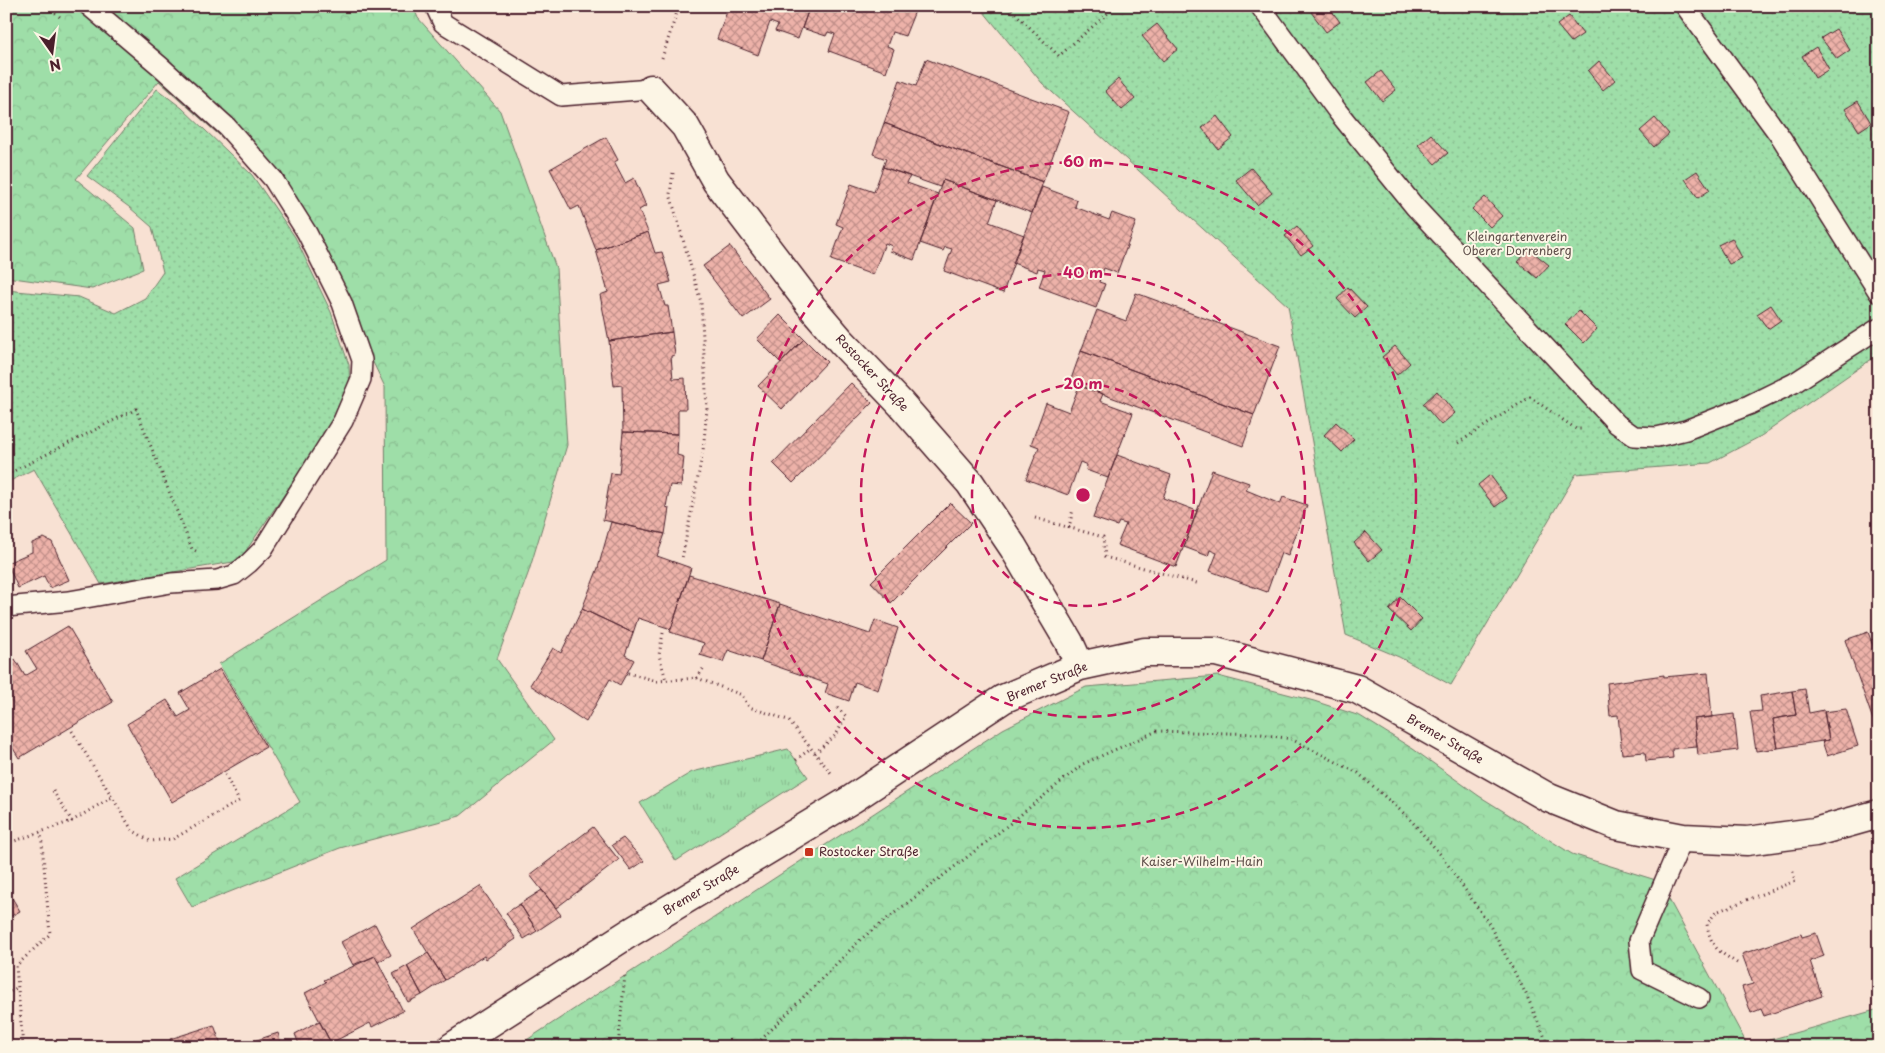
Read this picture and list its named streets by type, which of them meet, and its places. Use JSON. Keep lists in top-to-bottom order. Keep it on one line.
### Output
{"streets":{"street":["Rostocker Straße","Bremer Straße"]},"crossings":[["Rostocker Straße","Bremer Straße"]],"parks":["Kleingartenverein Oberer Dorrenberg","Kaiser-Wilhelm-Hain"],"places":{"transit":["Rostocker Straße"]},"north":"bottom","rings":["60 m","40 m","20 m"]}
